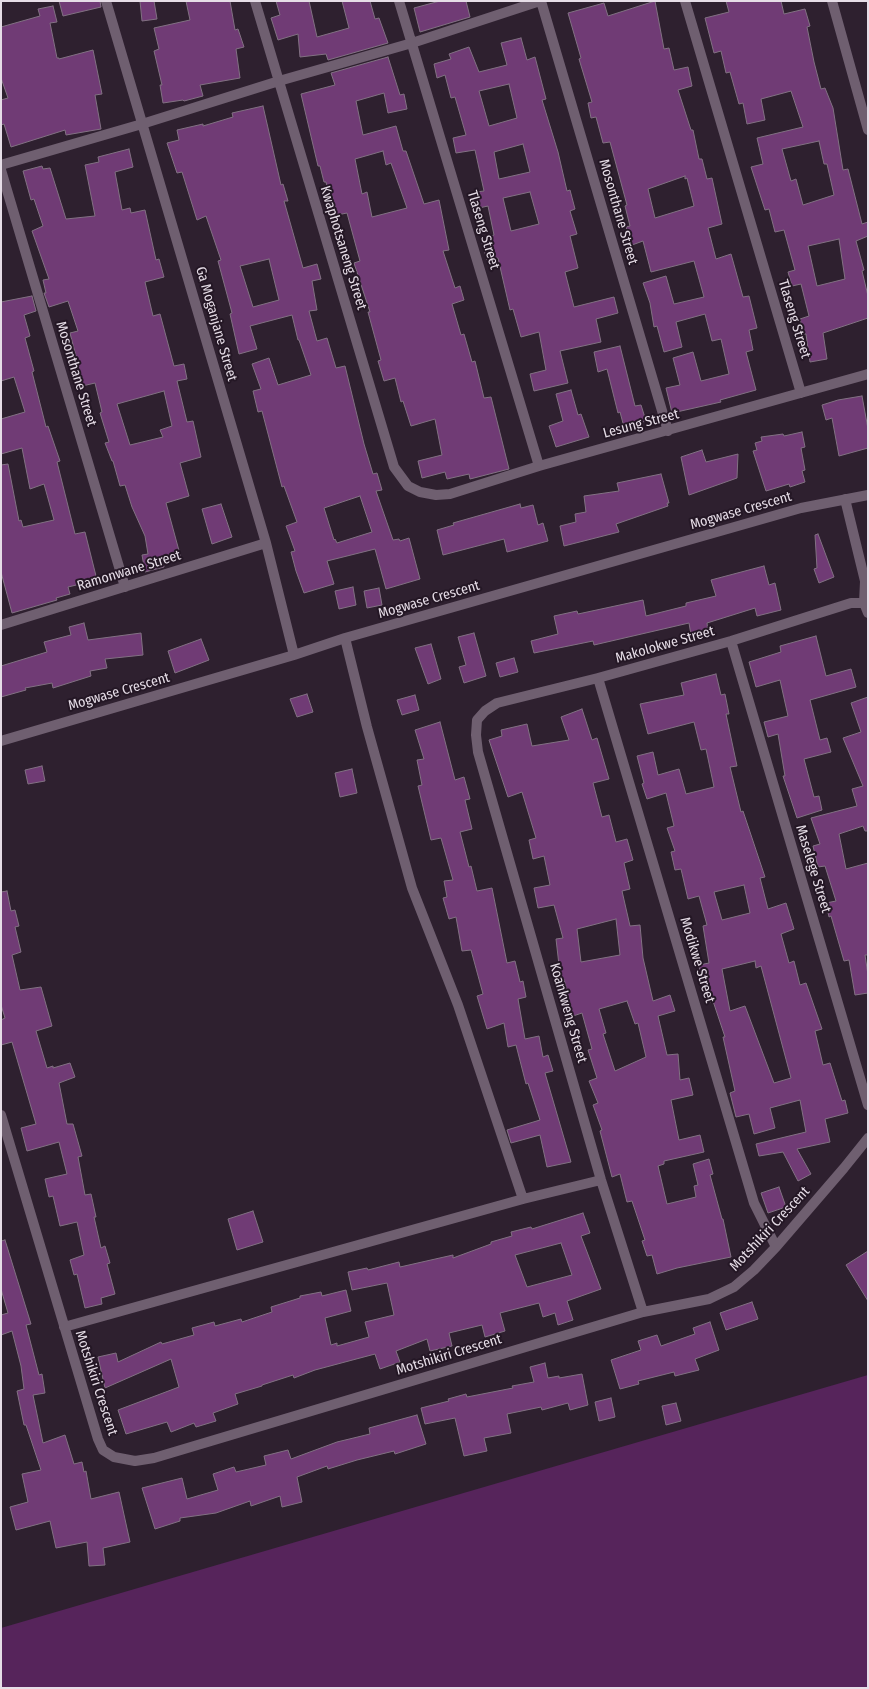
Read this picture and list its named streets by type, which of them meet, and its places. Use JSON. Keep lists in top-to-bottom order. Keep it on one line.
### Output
{"streets":{"street":["Mosonthane Street","Tlaseng Street","Kwaphotsaneng Street","Ga Moganjane Street","Lesung Street","Mogwase Crescent","Ramonwane Street","Makolokwe Street","Maselege Street","Modikwe Street","Koankweng Street","Motshikiri Crescent"]},"crossings":[["Mosonthane Street","Lesung Street"],["Mosonthane Street","Ramonwane Street"],["Tlaseng Street","Lesung Street"],["Kwaphotsaneng Street","Lesung Street"],["Ga Moganjane Street","Mogwase Crescent"],["Ga Moganjane Street","Ramonwane Street"],["Makolokwe Street","Maselege Street"],["Makolokwe Street","Modikwe Street"],["Makolokwe Street","Koankweng Street"],["Modikwe Street","Motshikiri Crescent"],["Koankweng Street","Motshikiri Crescent"]]}
